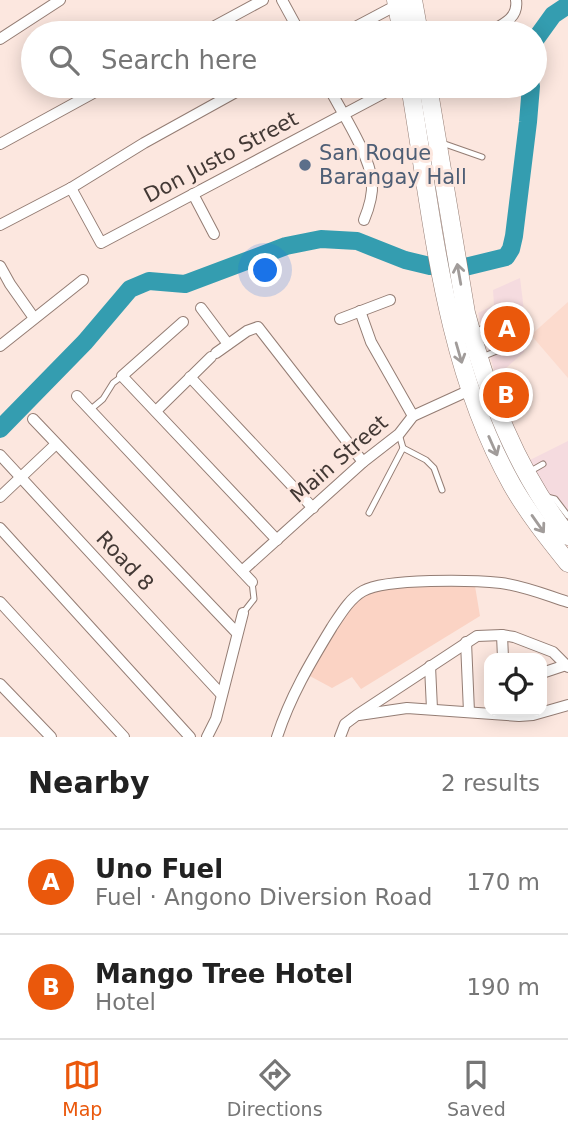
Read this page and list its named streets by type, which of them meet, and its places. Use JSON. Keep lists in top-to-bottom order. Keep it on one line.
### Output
{"streets":{"street":["Don Justo Street","Main Street","Road 8"]},"places":["San Roque Barangay Hall"],"page":{"search":"Search here","pins":["A","B"],"heading":["Nearby","2 results"],"list":[{"mark":"A","name":"Uno Fuel","note":"Fuel · Angono Diversion Road","value":"170 m"},{"mark":"B","name":"Mango Tree Hotel","note":"Hotel","value":"190 m"}],"nav":["Map","Directions","Saved"]}}
